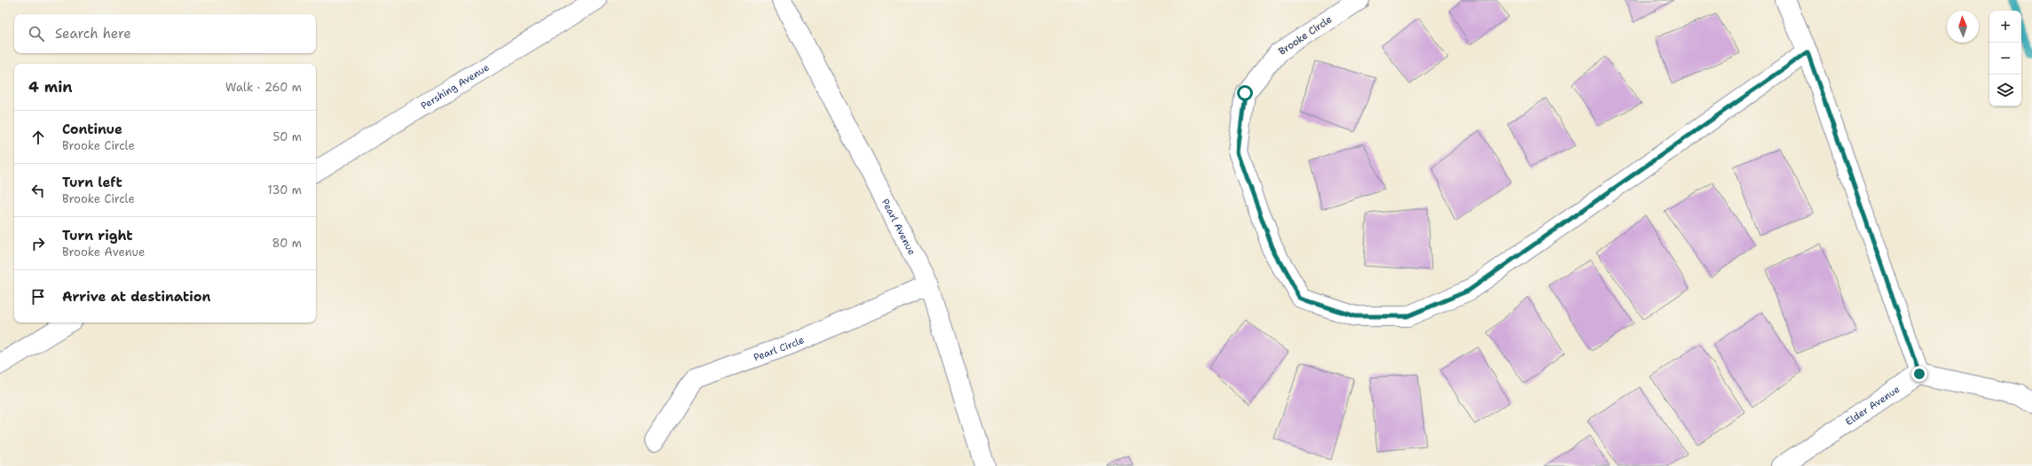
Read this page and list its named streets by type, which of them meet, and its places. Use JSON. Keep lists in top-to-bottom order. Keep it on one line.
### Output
{"streets":{"street":["Brooke Circle","Pershing Avenue","Pearl Avenue","Pearl Circle","Elder Avenue"]},"crossings":[["Pearl Avenue","Pearl Circle"]],"north":"top","page":{"map_buttons":["+","−"],"search":"Search here","heading":["4 min","Walk · 260 m"],"list":[["Continue","Brooke Circle","50 m"],["Turn left","Brooke Circle","130 m"],["Turn right","Brooke Avenue","80 m"],"Arrive at destination"]}}
